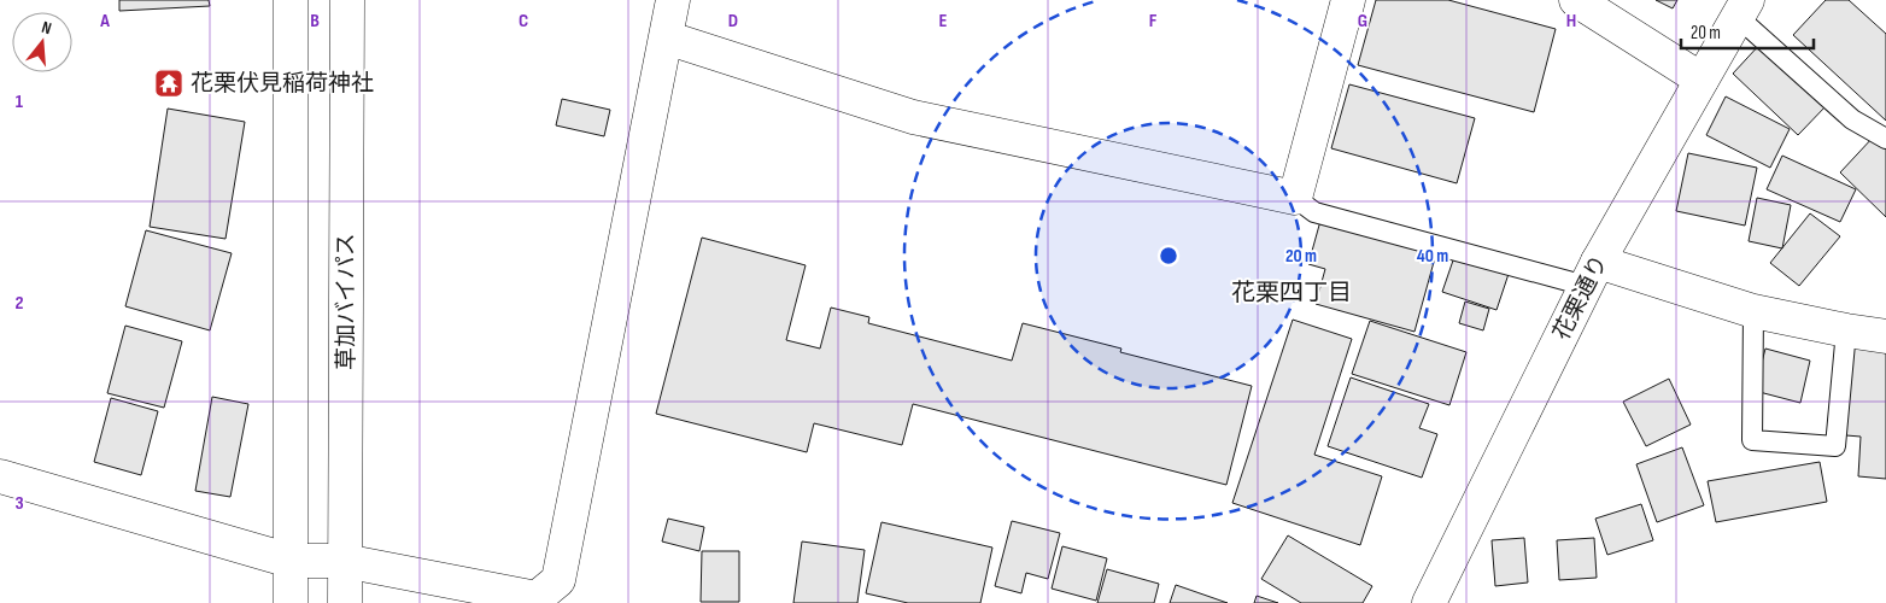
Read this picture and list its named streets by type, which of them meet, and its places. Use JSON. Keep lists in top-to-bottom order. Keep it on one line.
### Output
{"streets":{"main road":["花栗通り","草加バイパス"]},"districts":["花栗四丁目"],"places":{"temple":["花栗伏見稲荷神社"]},"scale_bar":"20 m","north":"top","grid":{"columns":["A","B","C","D","E","F","G","H"],"rows":["1","2","3"]},"rings":["20 m","40 m"]}
